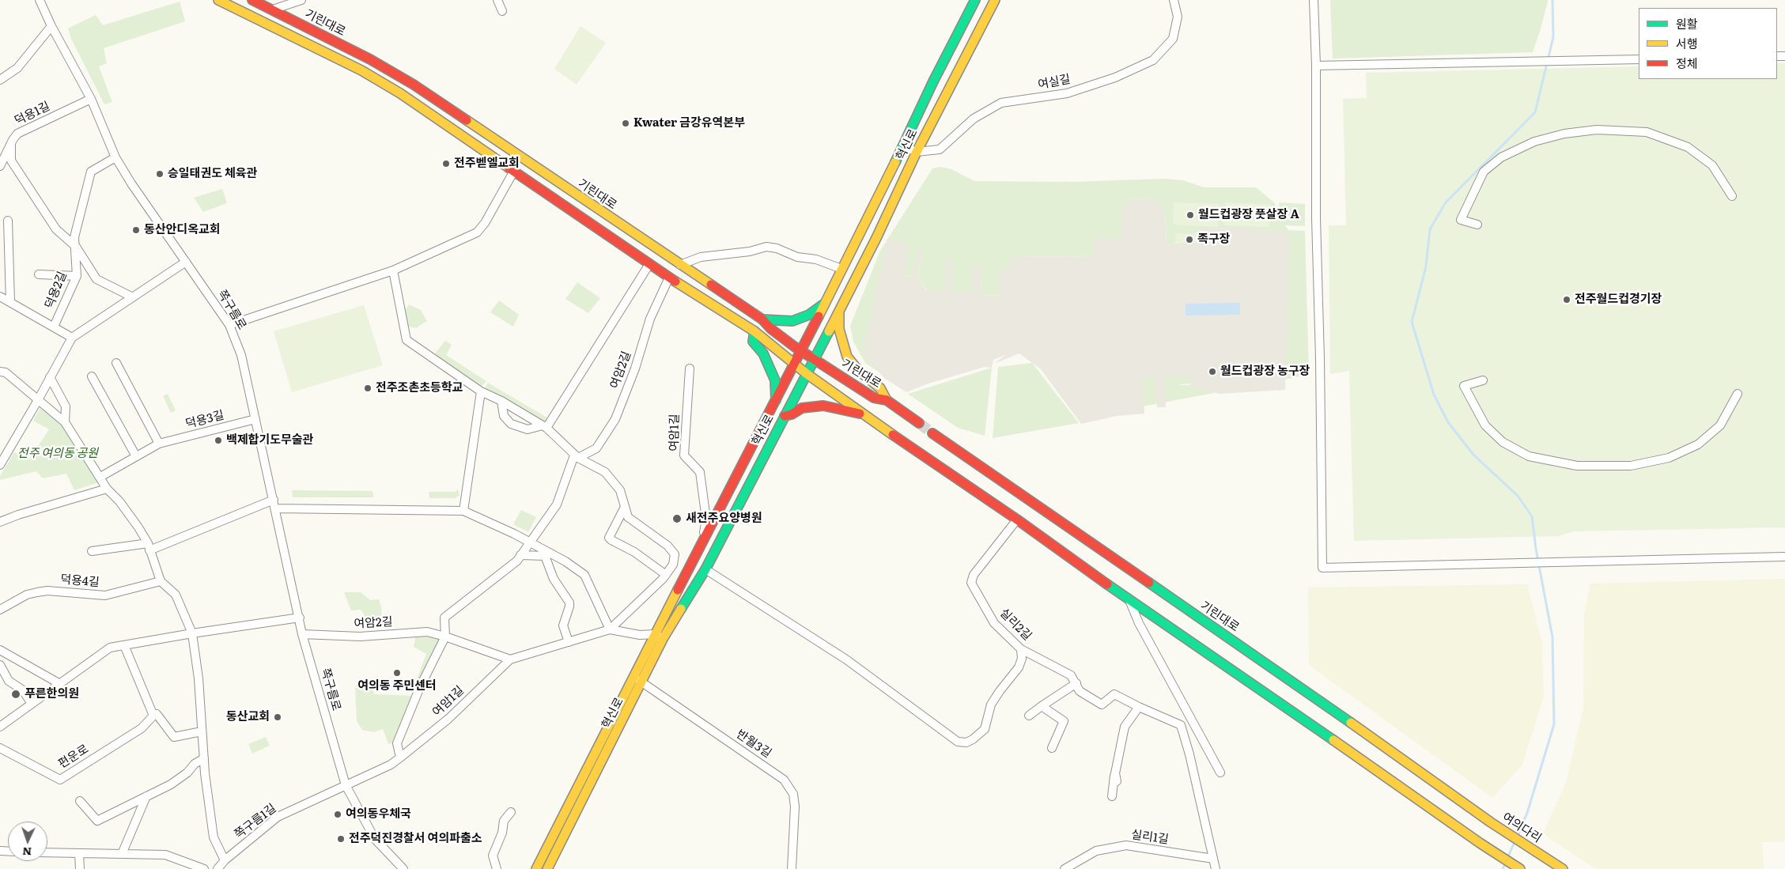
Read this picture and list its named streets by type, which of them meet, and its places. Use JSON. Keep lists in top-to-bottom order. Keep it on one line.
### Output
{"streets":{"street":["기린대로","여실길","덕용1길","혁신로","덕용2길","쪽구름로","여암2길","덕용3길","여암1길","덕용4길","실리2길","반월3길","편운로","쪽구름1길","여의다리","실리1길"]},"crossings":[["기린대로","혁신로"],["기린대로","여의다리"],["여실길","혁신로"],["덕용1길","쪽구름로"],["혁신로","여암1길"],["혁신로","반월3길"],["쪽구름로","여암2길"],["쪽구름로","덕용3길"],["쪽구름로","여암1길"],["쪽구름로","쪽구름1길"],["여암2길","여암1길"],["여암1길","쪽구름1길"]],"parks":["전주 여의동 공원"],"places":["Kwater 금강유역본부","전주벧엘교회","승일태권도 체육관","월드컵광장 풋살장 A","동산안디옥교회","족구장","전주월드컵경기장","월드컵광장 농구장","전주조촌초등학교","백제합기도무술관","새전주요양병원","여의동 주민센터","푸른한의원","동산교회","여의동우체국","전주덕진경찰서 여의파출소"],"legend":["원활","서행","정체"],"north":"bottom"}
